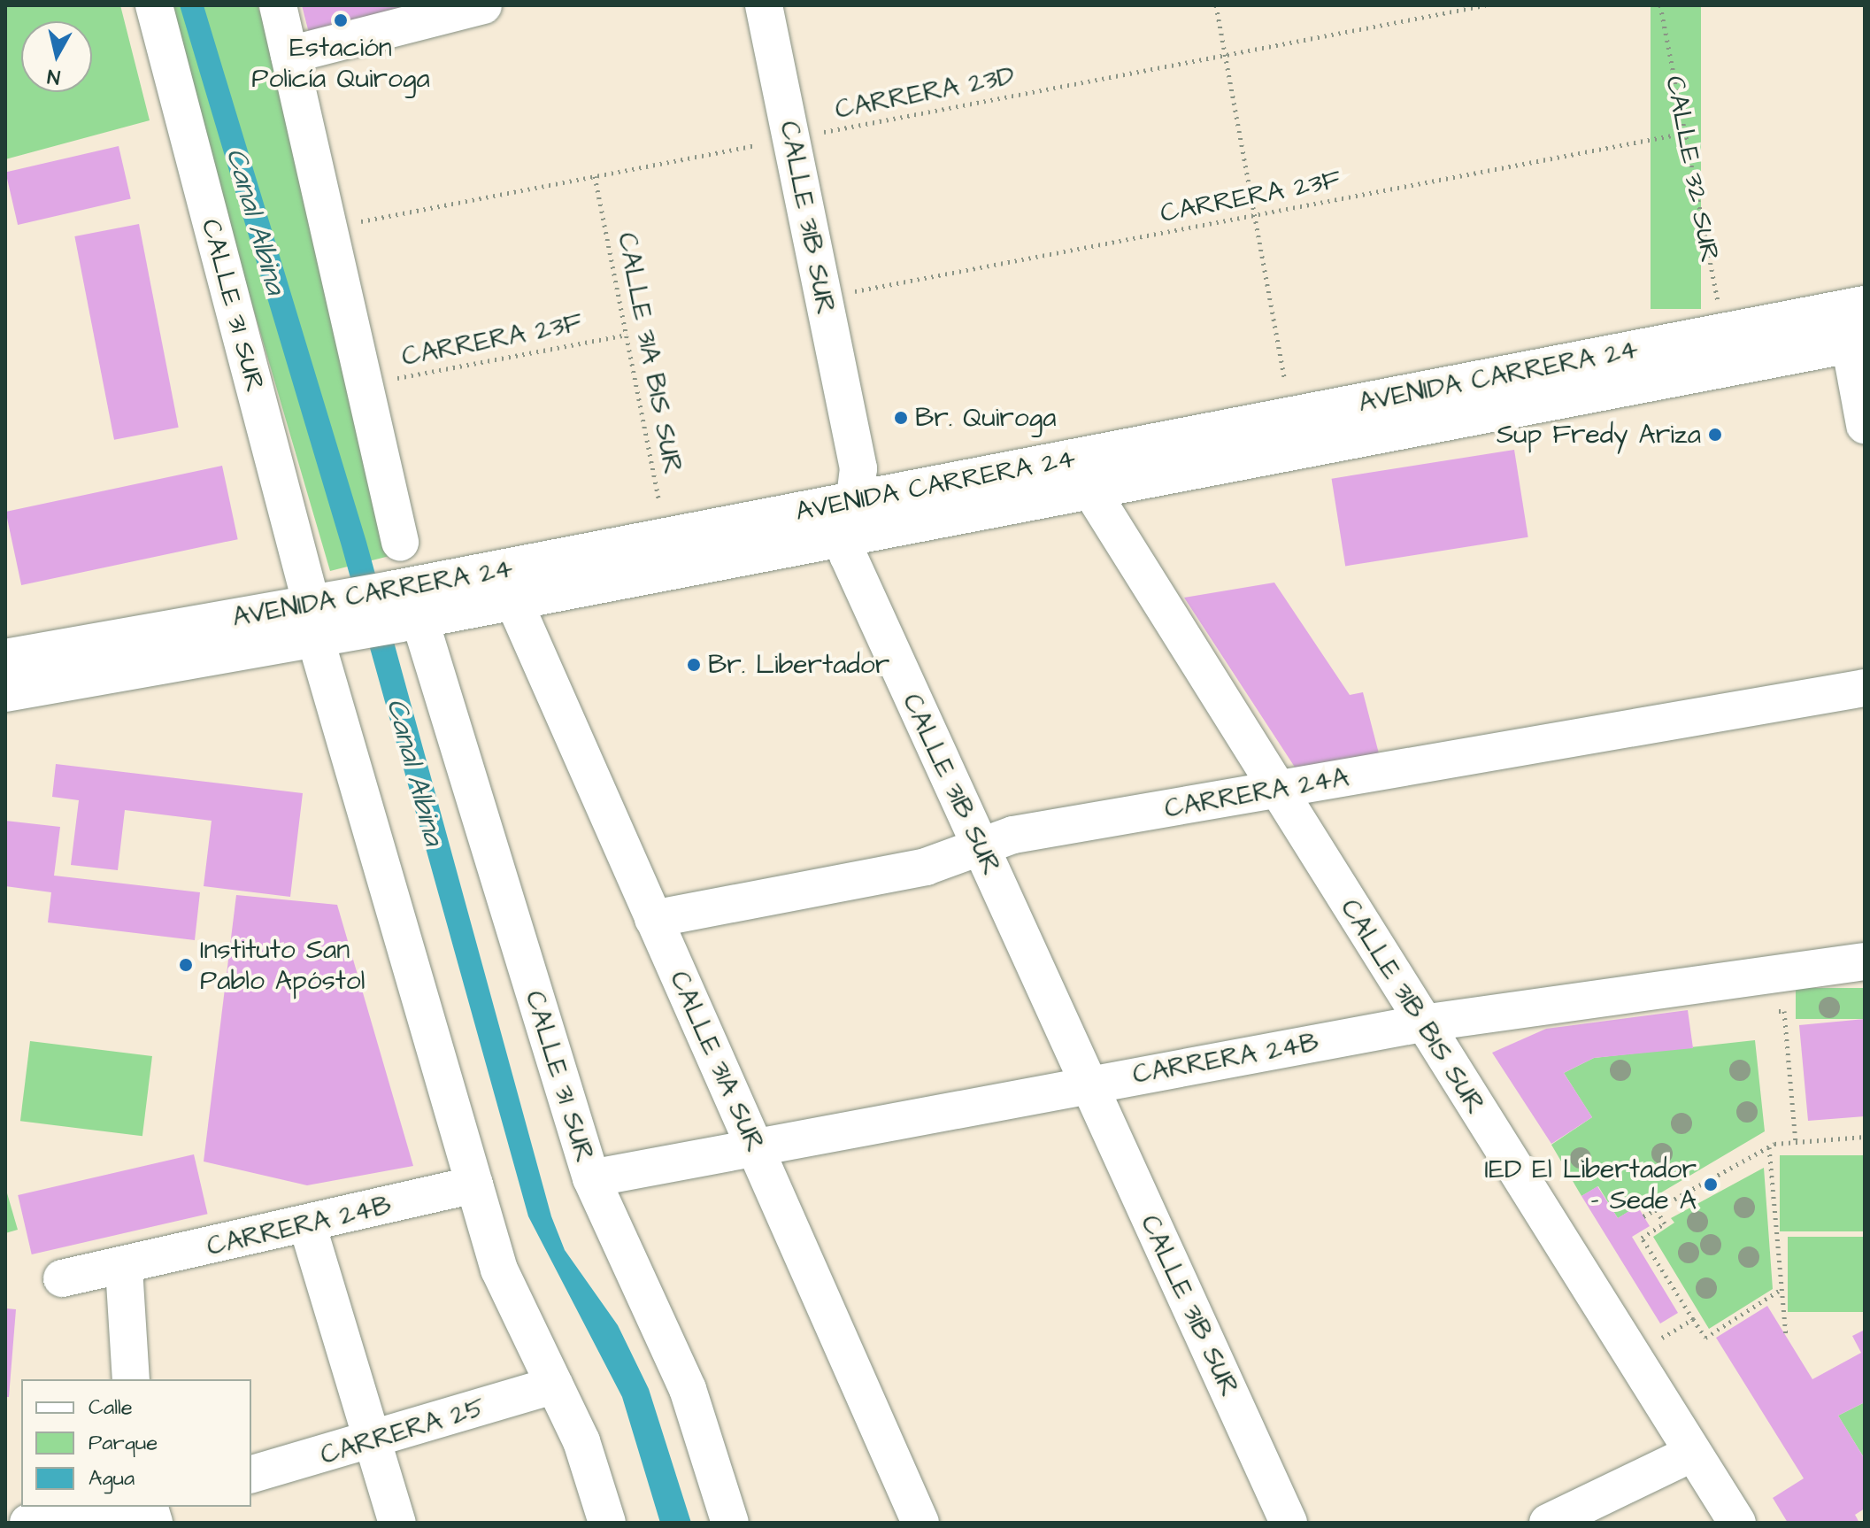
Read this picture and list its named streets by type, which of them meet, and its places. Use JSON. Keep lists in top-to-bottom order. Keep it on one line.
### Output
{"streets":{"main road":["AVENIDA CARRERA 24"],"street":["CALLE 31B SUR","CALLE 31 SUR","CARRERA 24A","CALLE 31B BIS SUR","CARRERA 24B","CALLE 31A SUR","CARRERA 25"],"path":["CARRERA 23D","CALLE 32 SUR","CARRERA 23F","CALLE 31A BIS SUR"]},"crossings":[["CARRERA 23D","CALLE 31B SUR"],["CARRERA 23D","CALLE 31A BIS SUR"],["CALLE 32 SUR","CARRERA 23F"],["CALLE 32 SUR","AVENIDA CARRERA 24"],["CARRERA 23F","CALLE 31B SUR"],["CARRERA 23F","CALLE 31A BIS SUR"],["CALLE 31B SUR","AVENIDA CARRERA 24"],["CALLE 31B SUR","CARRERA 24A"],["CALLE 31B SUR","CARRERA 24B"],["CALLE 31 SUR","AVENIDA CARRERA 24"],["CALLE 31 SUR","CARRERA 24B"],["CALLE 31 SUR","CARRERA 25"],["CALLE 31A BIS SUR","AVENIDA CARRERA 24"],["AVENIDA CARRERA 24","CALLE 31B BIS SUR"],["AVENIDA CARRERA 24","CALLE 31A SUR"],["CARRERA 24A","CALLE 31B BIS SUR"],["CARRERA 24A","CALLE 31A SUR"],["CALLE 31B BIS SUR","CARRERA 24B"],["CARRERA 24B","CALLE 31A SUR"]],"water":["Canal Albina"],"places":["Estación Policía Quiroga","Br. Quiroga","Sup Fredy Ariza","Br. Libertador","Instituto San Pablo Apóstol","IED El Libertador - Sede A"],"legend":["Calle","Parque","Agua"],"north":"bottom"}
